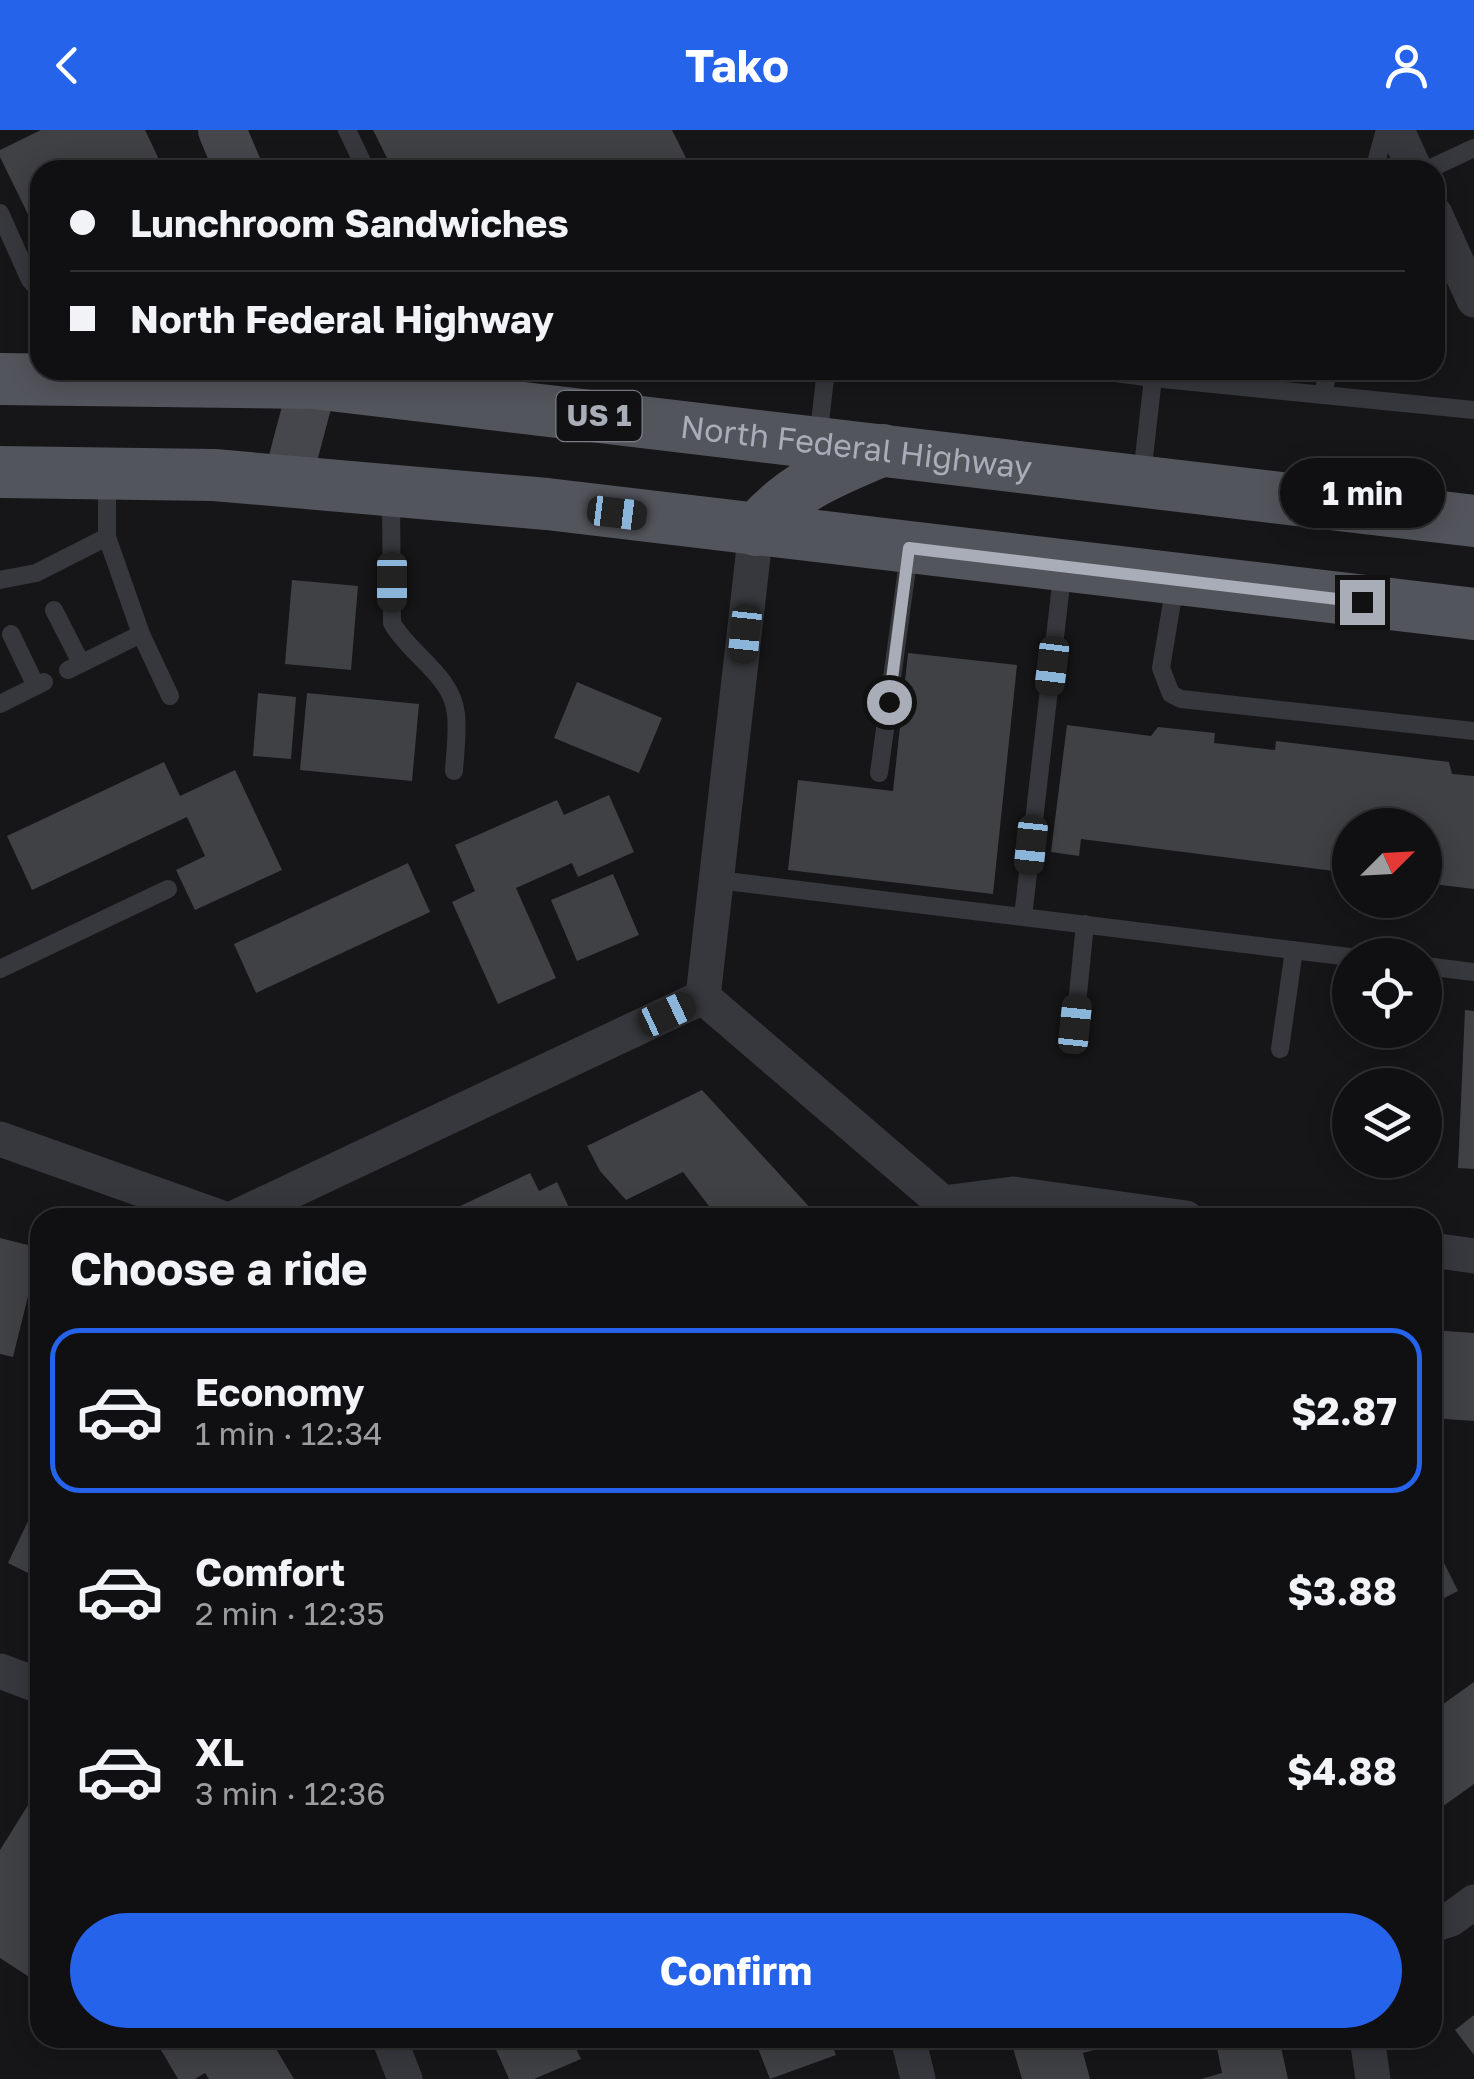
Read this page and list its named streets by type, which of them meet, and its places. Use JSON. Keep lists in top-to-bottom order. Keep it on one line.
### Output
{"streets":{"main road":["US 1","North Federal Highway"]},"north":"top right","page":{"header":"Tako","banner":["Lunchroom Sandwiches","North Federal Highway"],"bubble":"1 min","heading":"Choose a ride","list":[{"name":"Economy","note":"1 min · 12:34","value":"$2.87"},{"name":"Comfort","note":"2 min · 12:35","value":"$3.88"},{"name":"XL","note":"3 min · 12:36","value":"$4.88"}],"buttons":"Confirm"}}
